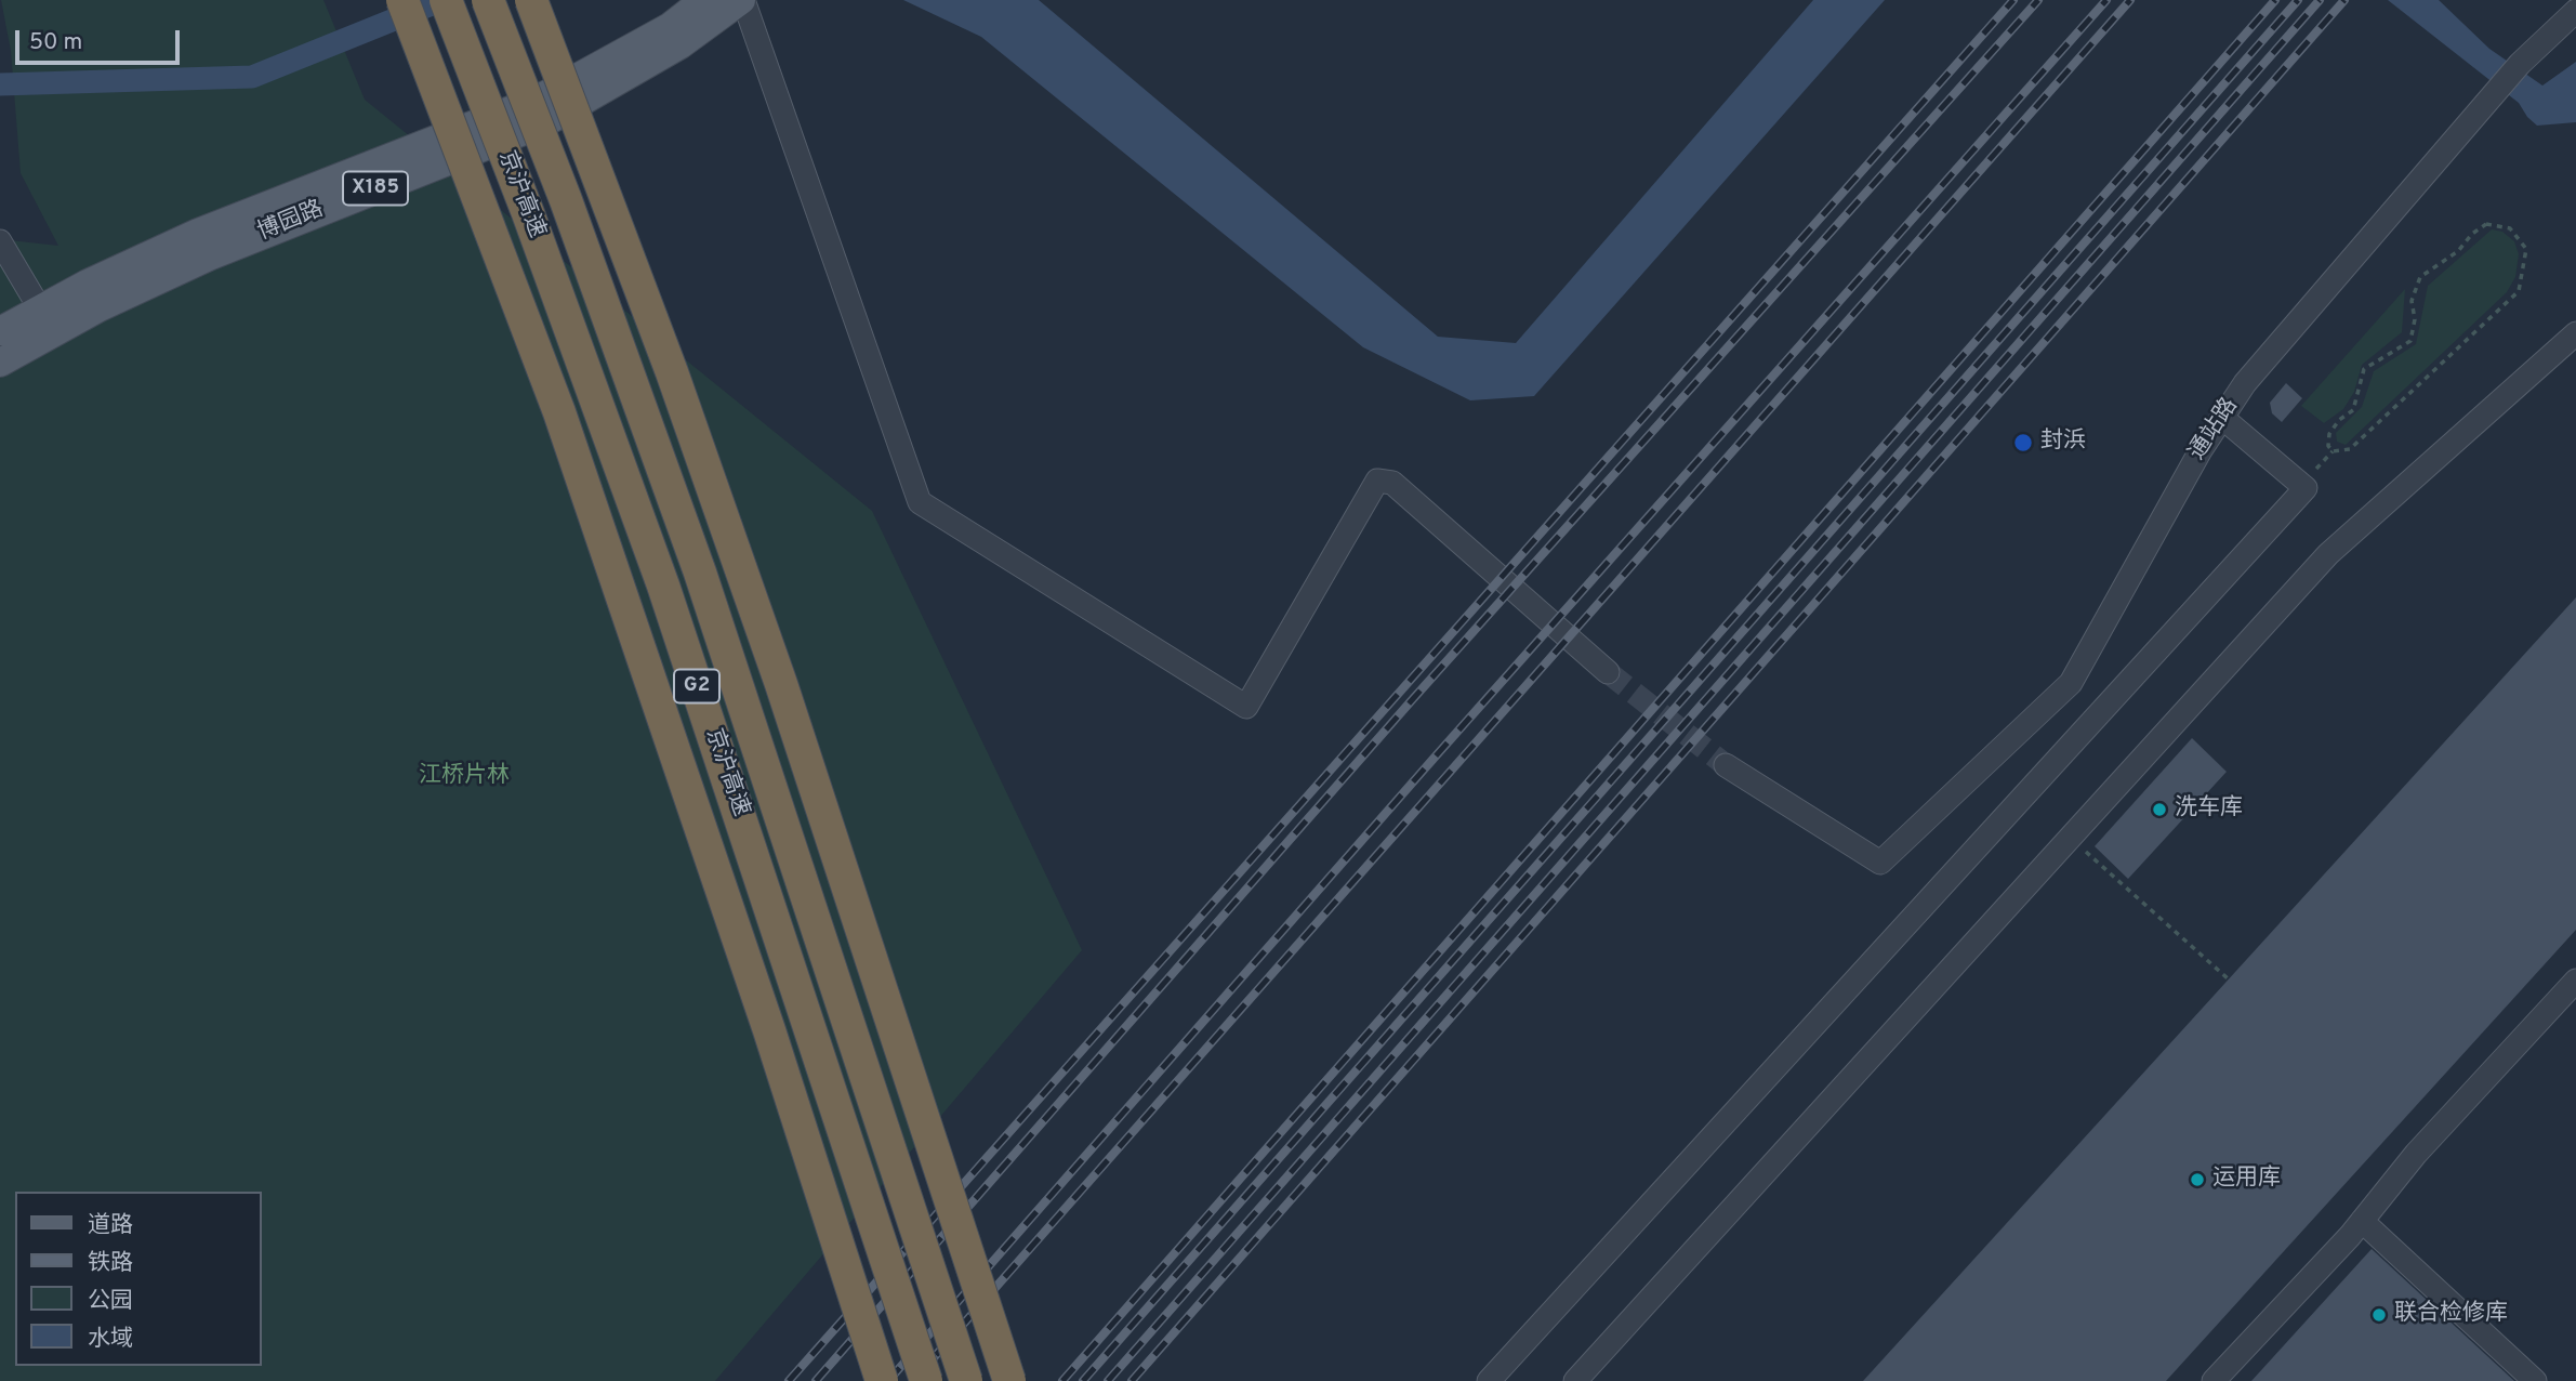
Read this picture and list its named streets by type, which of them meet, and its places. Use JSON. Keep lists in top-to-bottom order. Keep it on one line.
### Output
{"streets":{"highway":["京沪高速","G2"],"main road":["X185","博园路"],"street":["通站路"]},"parks":["江桥片林"],"places":["封浜","洗车库","运用库","联合检修库"],"legend":["道路","铁路","公园","水域"],"scale_bar":"50 m"}
